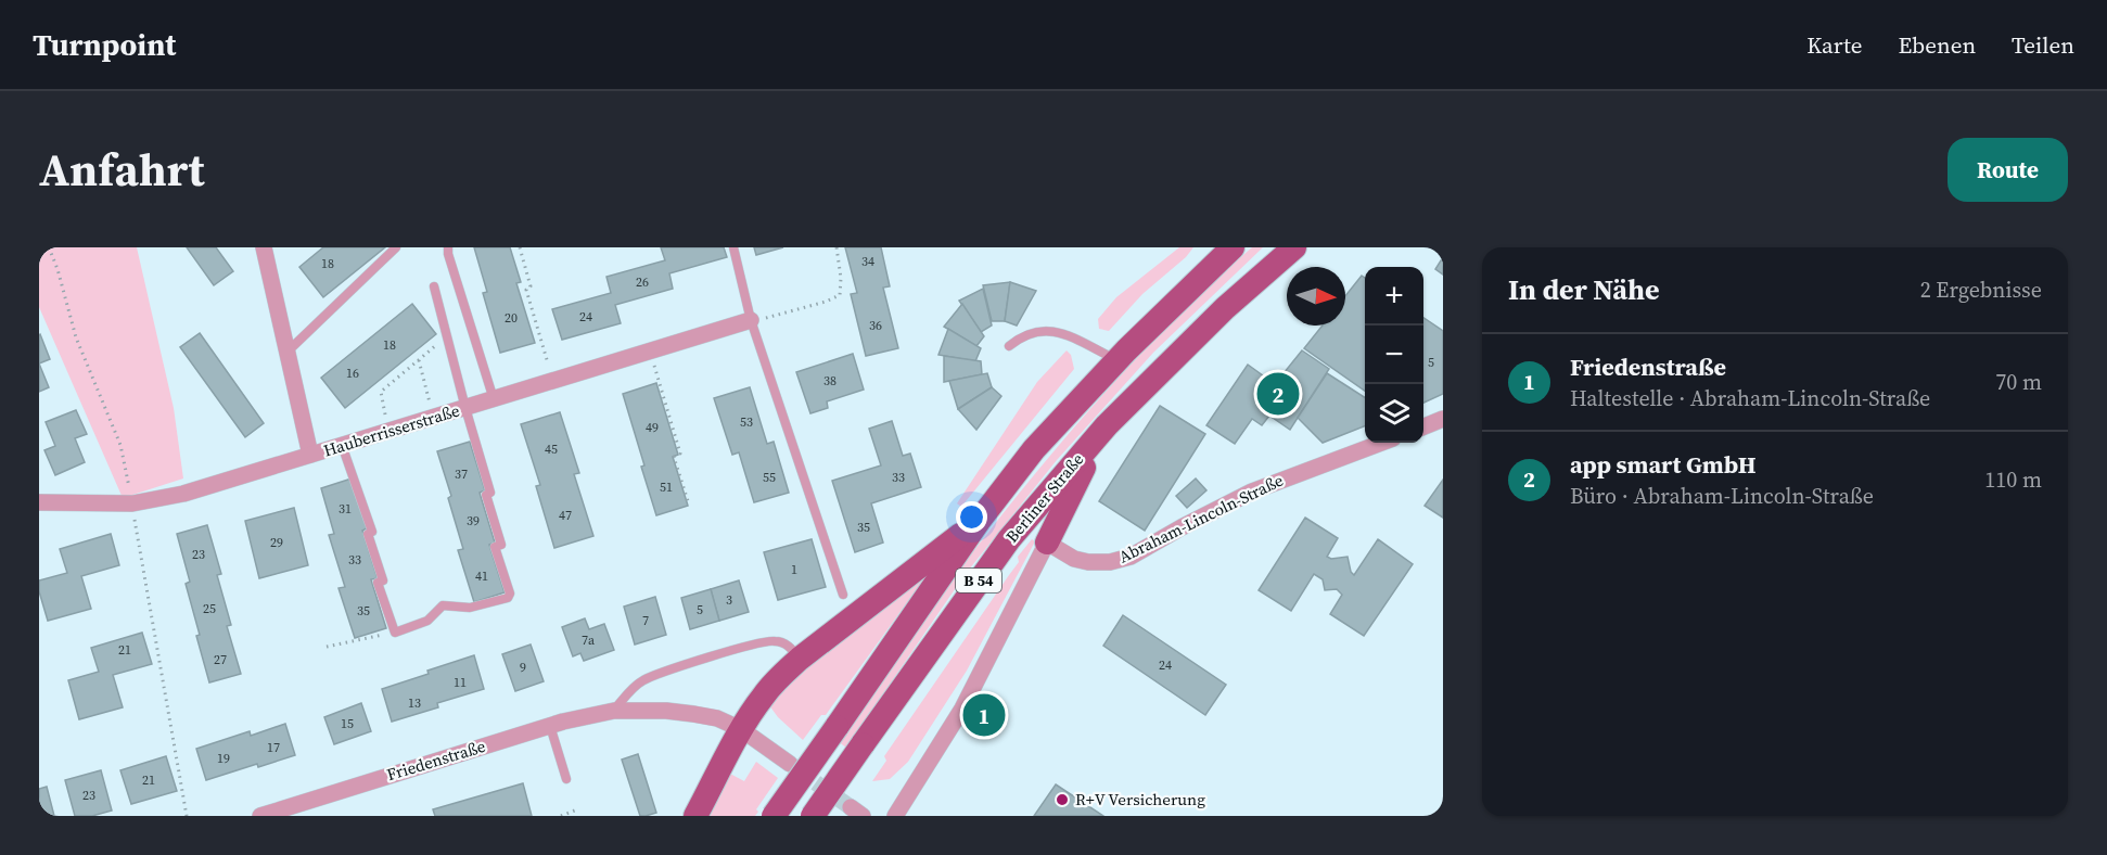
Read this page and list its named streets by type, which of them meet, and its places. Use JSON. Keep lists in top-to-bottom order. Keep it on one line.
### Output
{"streets":{"main road":["Berliner Straße","B 54"],"street":["Hauberrisserstraße","Abraham-Lincoln-Straße","Friedenstraße"]},"places":["R+V Versicherung"],"house_numbers":["34","18","26","24","20","36","18","5","16","38","53","49","45","37","55","33","51","31","47","39","35","29","23","33","1","41","3","25","5","35","7","7a","21","27","24","9","11","13","15","17","19","21","23"],"north":"right","page":{"header":"Turnpoint","nav":["Karte","Ebenen","Teilen"],"title":"Anfahrt","buttons":"Route","heading":["In der Nähe","2 Ergebnisse"],"map_buttons":["+","−"],"list":[{"mark":"1","name":"Friedenstraße","note":"Haltestelle · Abraham-Lincoln-Straße","value":"70 m"},{"mark":"2","name":"app smart GmbH","note":"Büro · Abraham-Lincoln-Straße","value":"110 m"}],"pins":["2","1"]}}
